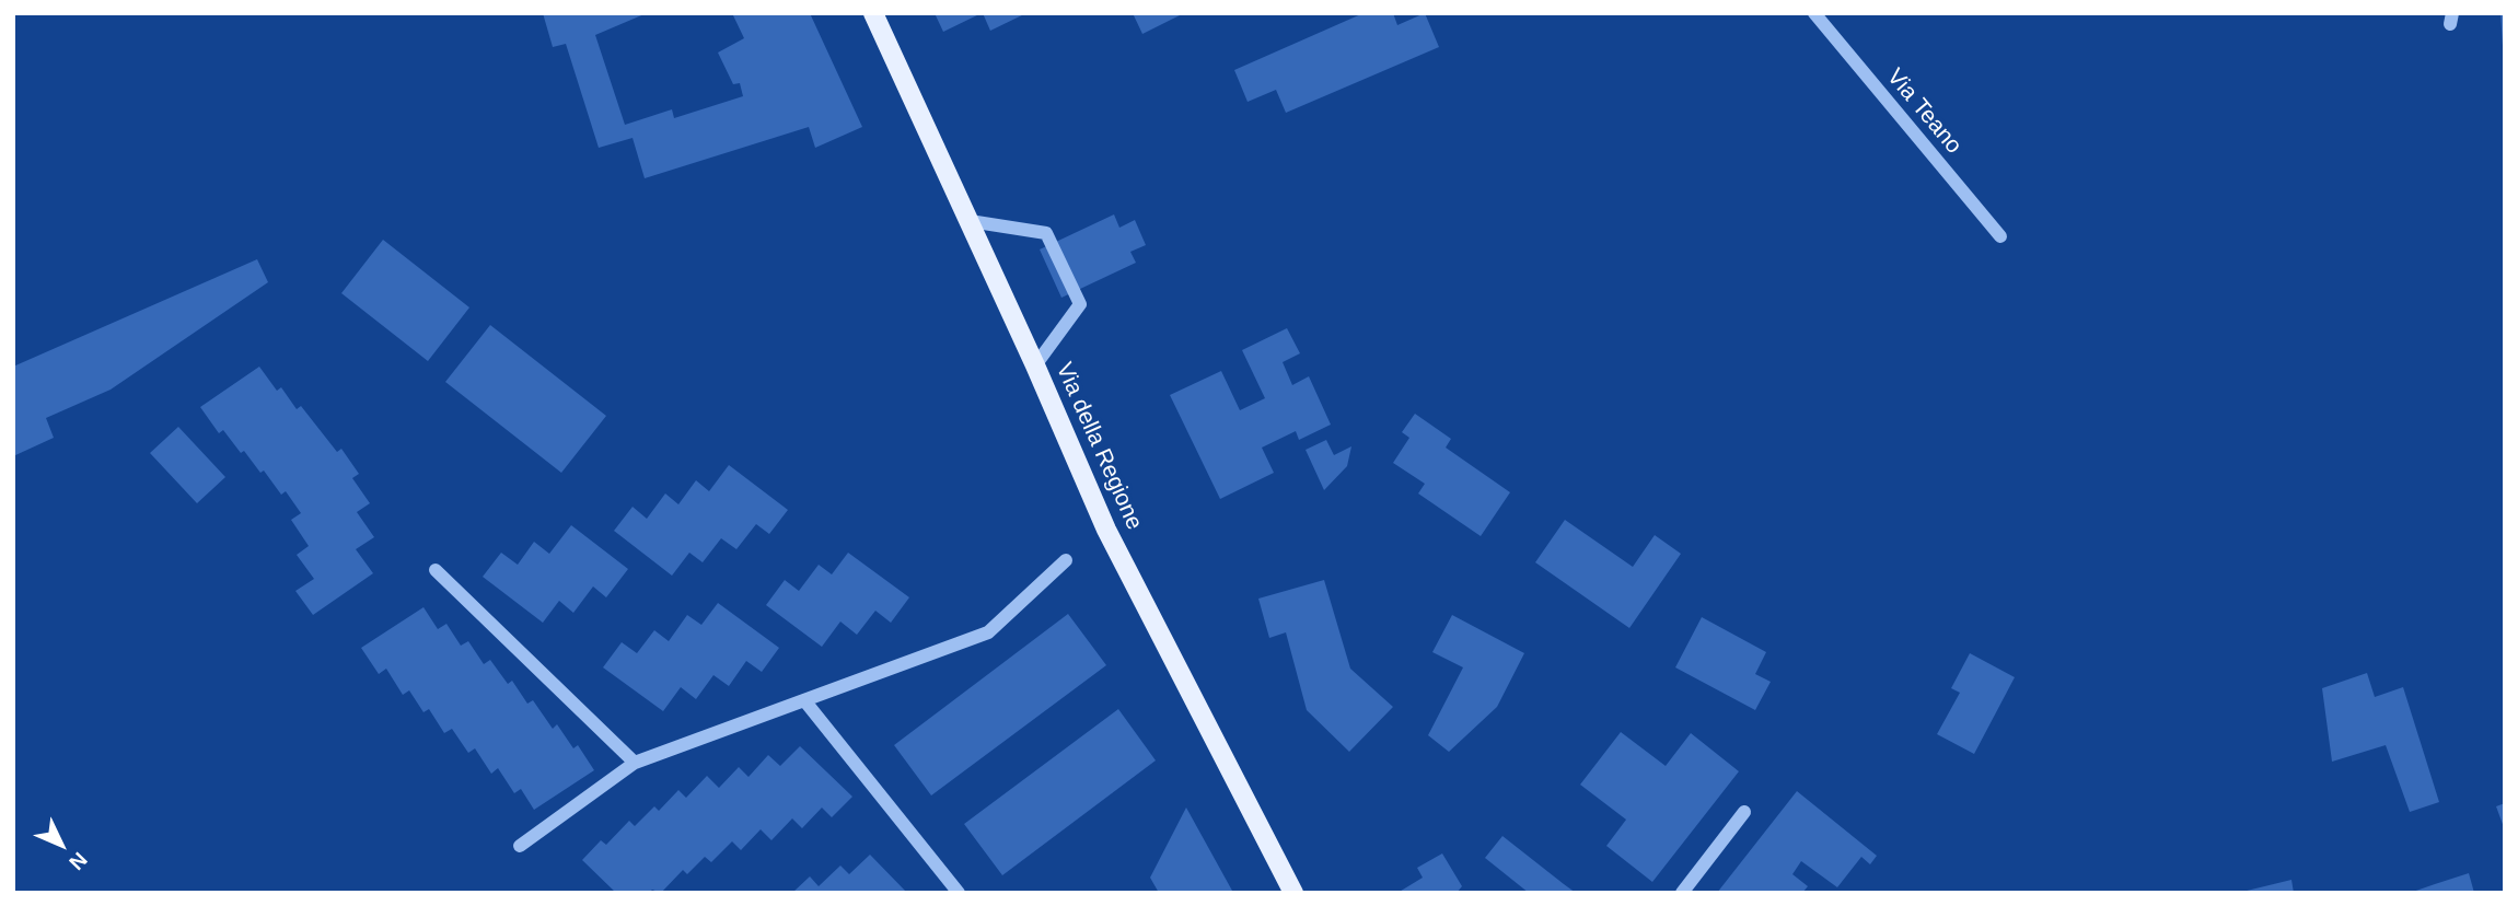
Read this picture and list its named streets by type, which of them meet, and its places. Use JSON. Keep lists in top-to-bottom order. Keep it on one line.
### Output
{"streets":{"main road":["Via della Regione"],"street":["Via Teano"]},"north":"bottom right"}
